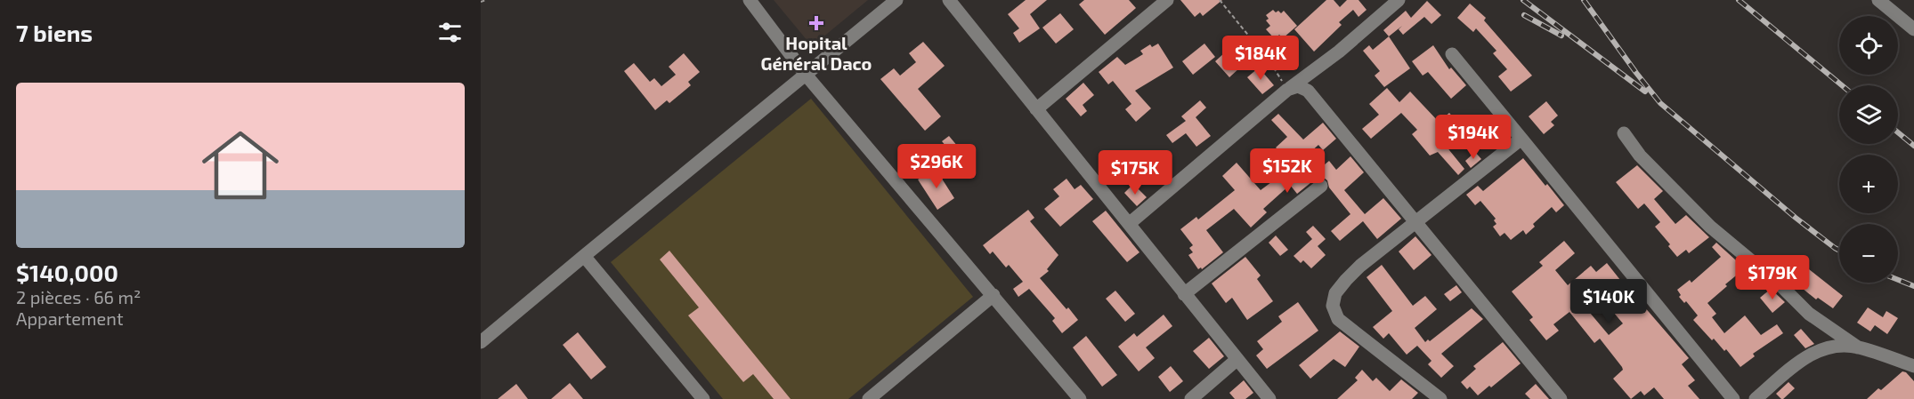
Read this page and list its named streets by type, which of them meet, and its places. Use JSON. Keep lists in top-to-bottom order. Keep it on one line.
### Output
{"places":{"health":["Hopital Général Daco"]},"page":{"heading":"7 biens","map_buttons":["+","−"],"price":["$184K","$194K","$296K","$152K","$175K","$179K","$140K"],"list":[{"name":"$140,000","note":"2 pièces · 66 m² · Appartement"}]}}
